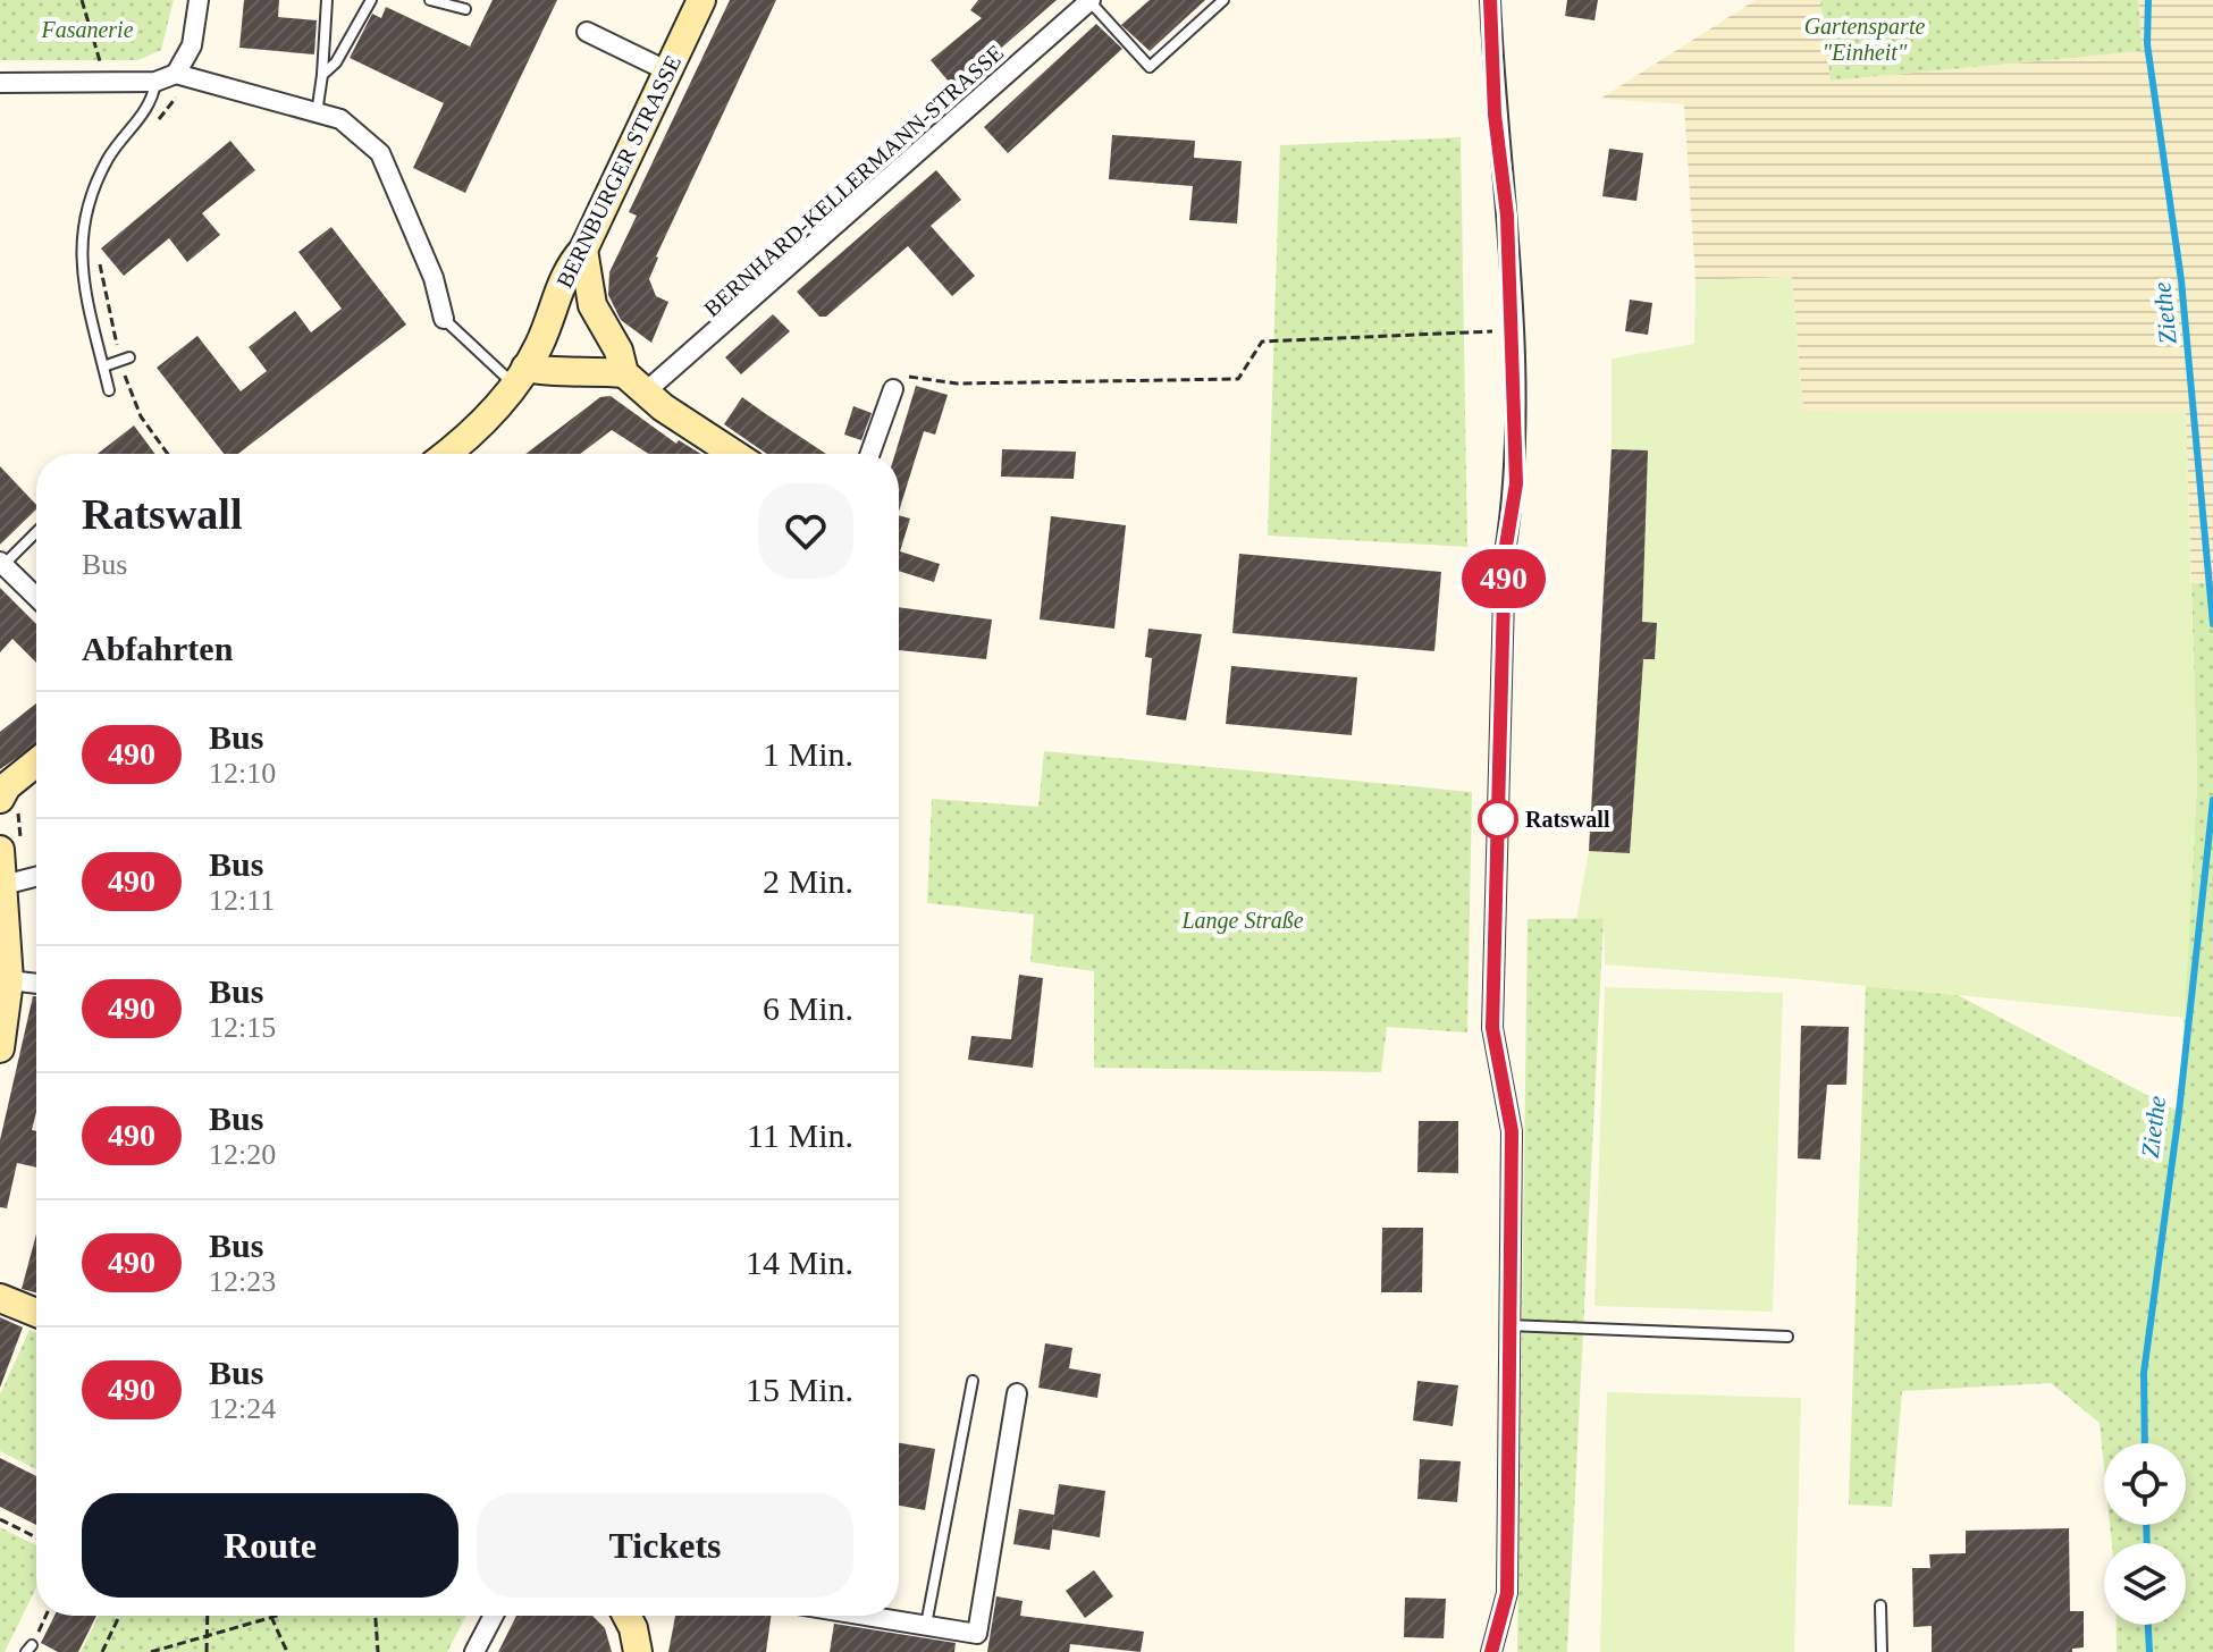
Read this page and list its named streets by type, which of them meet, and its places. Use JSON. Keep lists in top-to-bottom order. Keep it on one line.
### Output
{"streets":{"main road":["BERNBURGER STRASSE"],"street":["BERNHARD-KELLERMANN-STRASSE"]},"water":["Ziethe"],"parks":["Gartensparte \"Einheit\"","Fasanerie","Lange Straße"],"places":["Ratswall"],"lines":["bus line 490"],"page":{"on_map":"490","heading":[["Ratswall","Bus"],"Abfahrten"],"list":[{"mark":"490","name":"Bus","note":"12:10","value":"1 Min."},{"mark":"490","name":"Bus","note":"12:11","value":"2 Min."},{"mark":"490","name":"Bus","note":"12:15","value":"6 Min."},{"mark":"490","name":"Bus","note":"12:20","value":"11 Min."},{"mark":"490","name":"Bus","note":"12:23","value":"14 Min."},{"mark":"490","name":"Bus","note":"12:24","value":"15 Min."}],"buttons":["Route","Tickets"]}}
